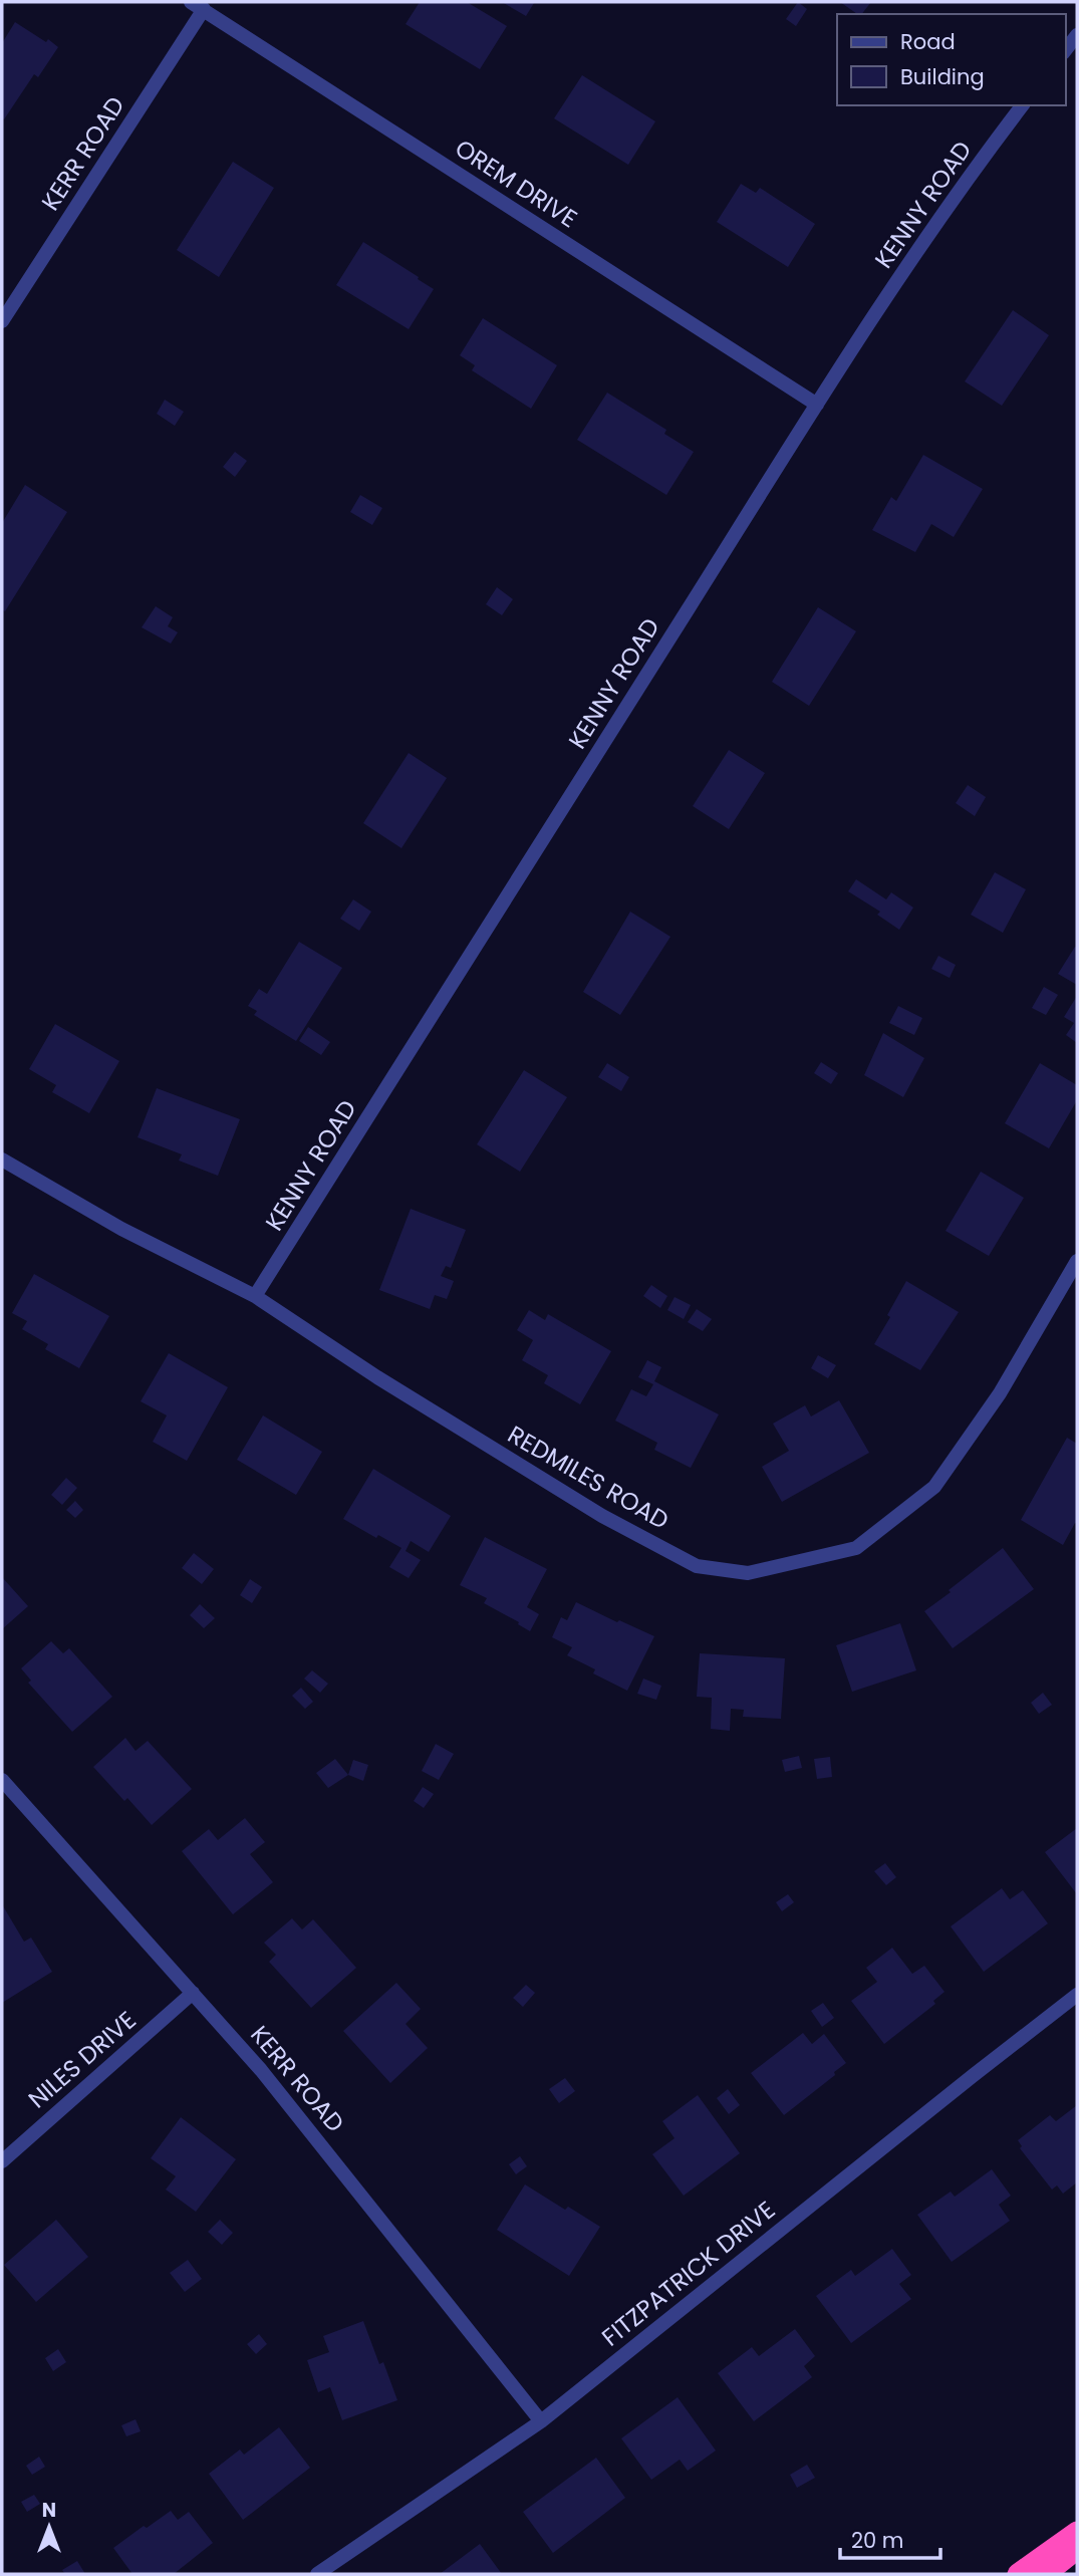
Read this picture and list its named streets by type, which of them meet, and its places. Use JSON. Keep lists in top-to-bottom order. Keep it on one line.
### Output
{"streets":{"street":["KERR ROAD","OREM DRIVE","KENNY ROAD","REDMILES ROAD","NILES DRIVE","FITZPATRICK DRIVE"]},"crossings":[["KERR ROAD","OREM DRIVE"],["KERR ROAD","NILES DRIVE"],["KERR ROAD","FITZPATRICK DRIVE"],["OREM DRIVE","KENNY ROAD"],["KENNY ROAD","REDMILES ROAD"]],"legend":["Road","Building"],"scale_bar":"20 m","north":"top"}
